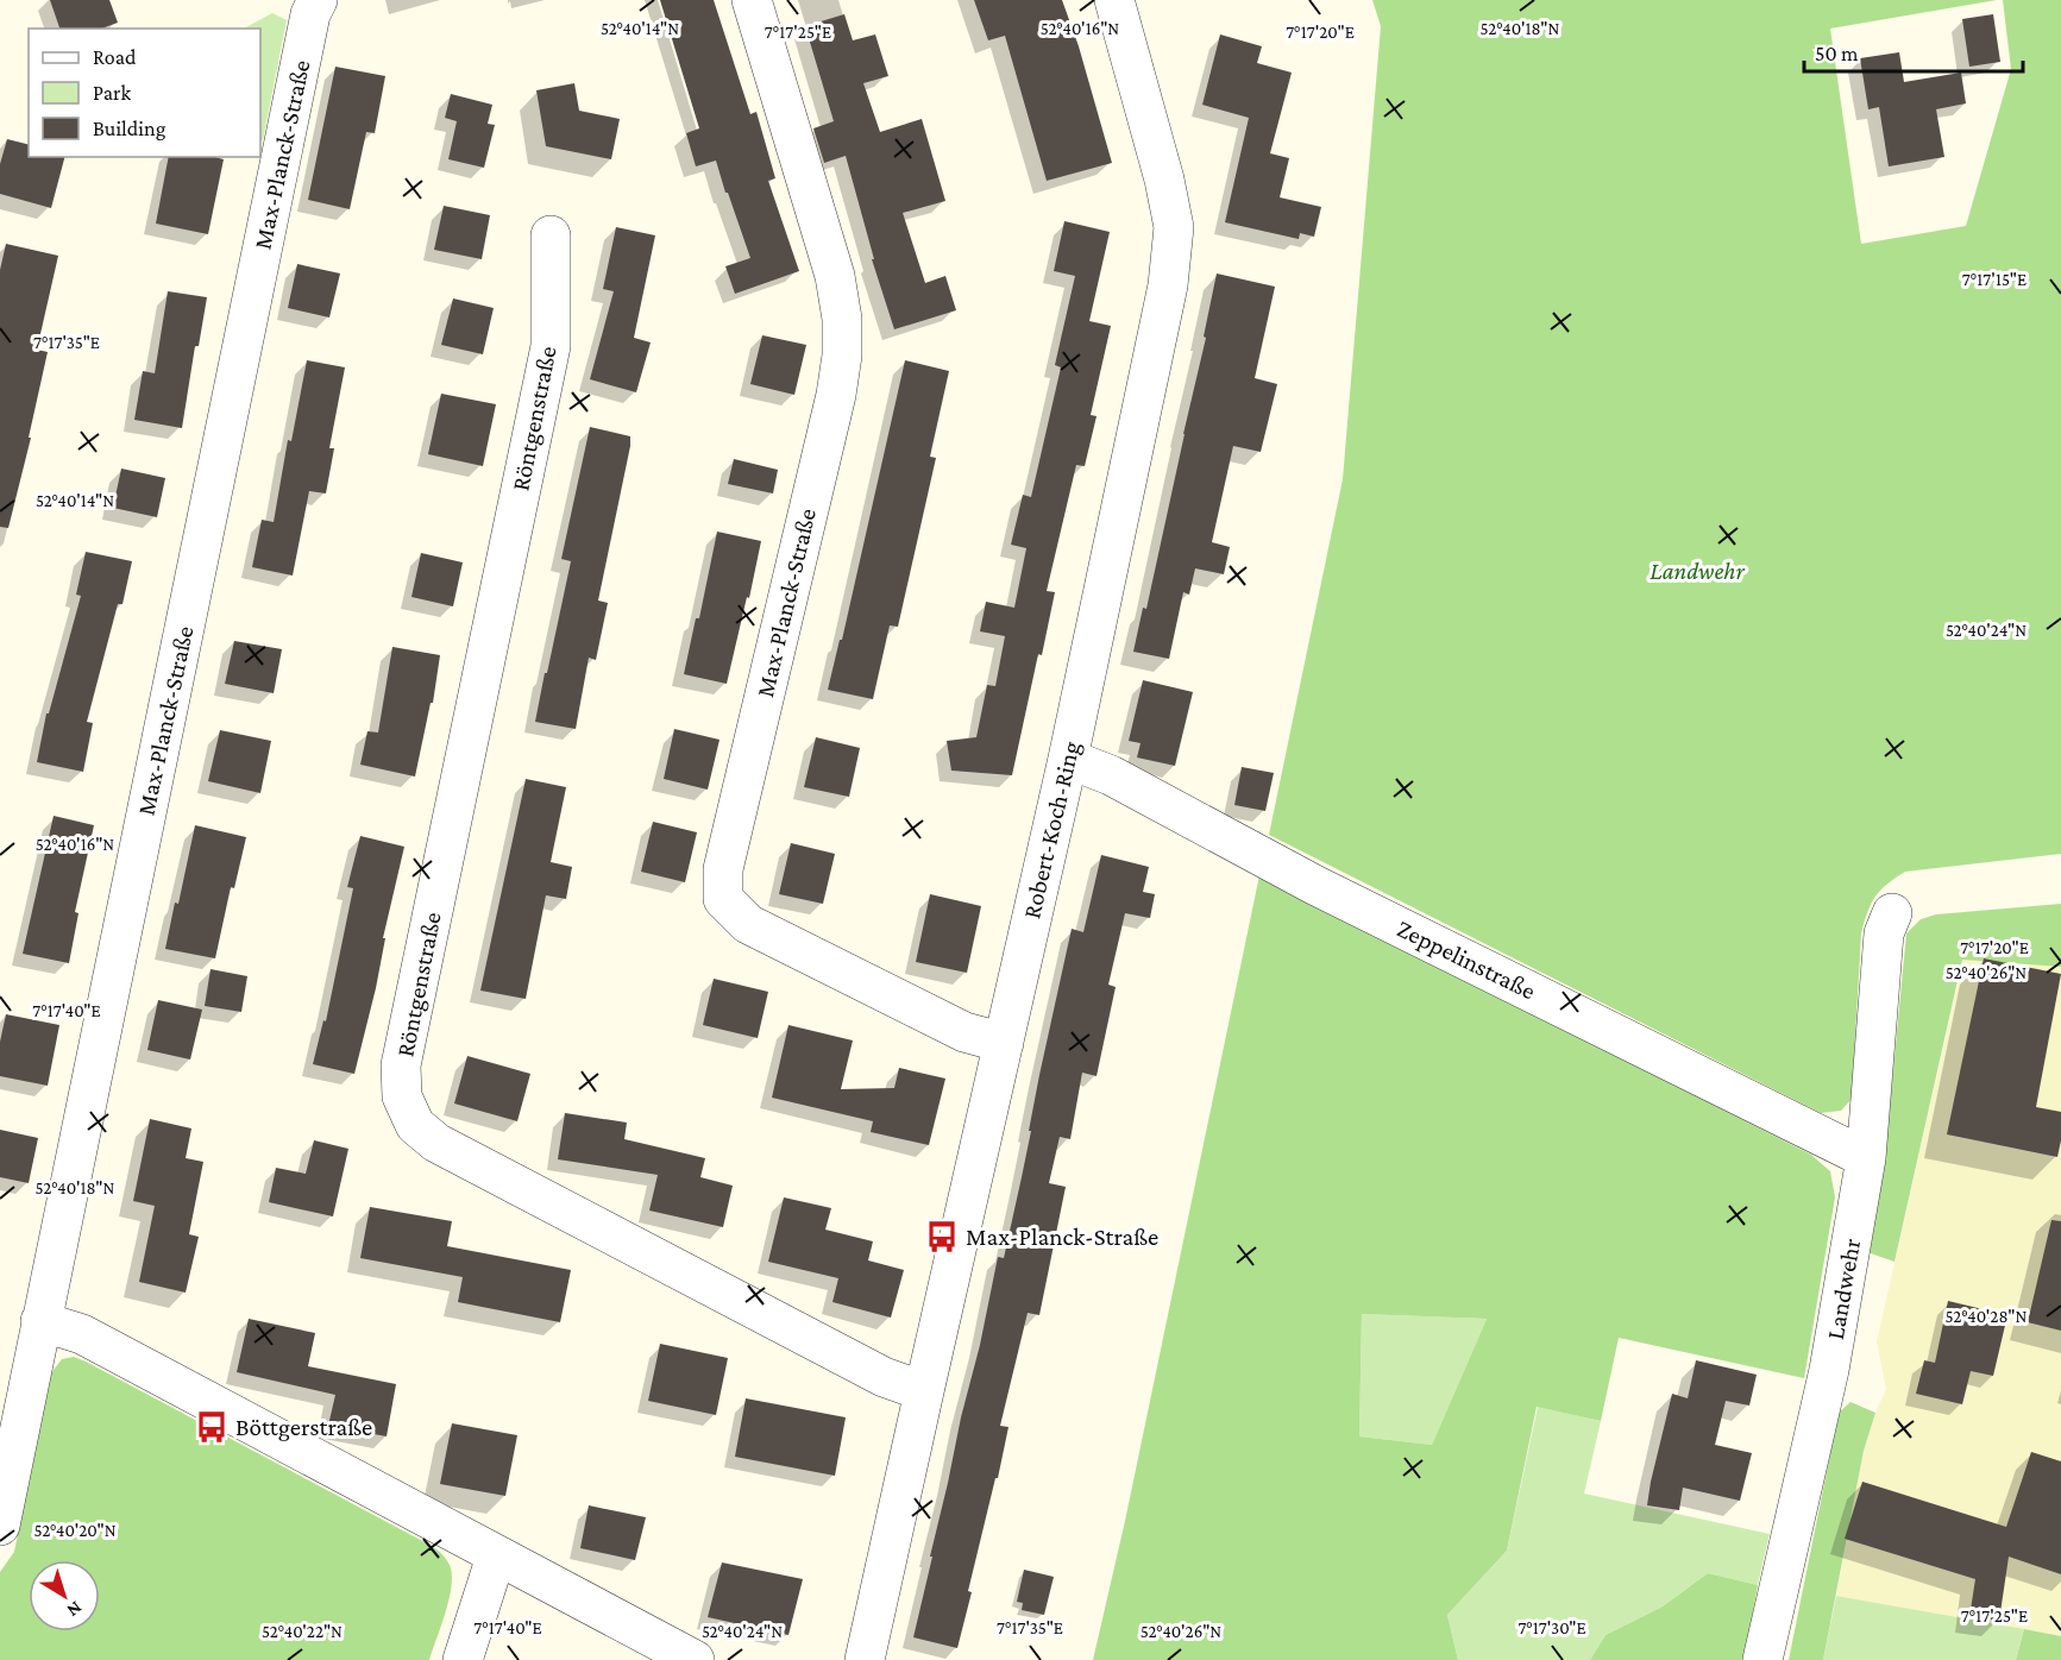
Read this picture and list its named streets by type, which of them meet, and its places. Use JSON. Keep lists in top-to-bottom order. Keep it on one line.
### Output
{"streets":{"street":["Max-Planck-Straße","Röntgenstraße","Robert-Koch-Ring","Zeppelinstraße","Landwehr"]},"crossings":[["Max-Planck-Straße","Robert-Koch-Ring"],["Röntgenstraße","Robert-Koch-Ring"],["Robert-Koch-Ring","Zeppelinstraße"],["Zeppelinstraße","Landwehr"]],"parks":["Landwehr"],"places":{"bus stop":["Max-Planck-Straße","Böttgerstraße"]},"legend":["Road","Park","Building"],"scale_bar":"50 m","north":"bottom right","coordinates":["52°40'14\"N","52°40'16\"N","52°40'18\"N","7°17'25\"E","7°17'20\"E","7°17'15\"E","7°17'35\"E","52°40'24\"N","52°40'26\"N","7°17'40\"E","52°40'28\"N","52°40'20\"N","7°17'30\"E","52°40'22\"N"]}
